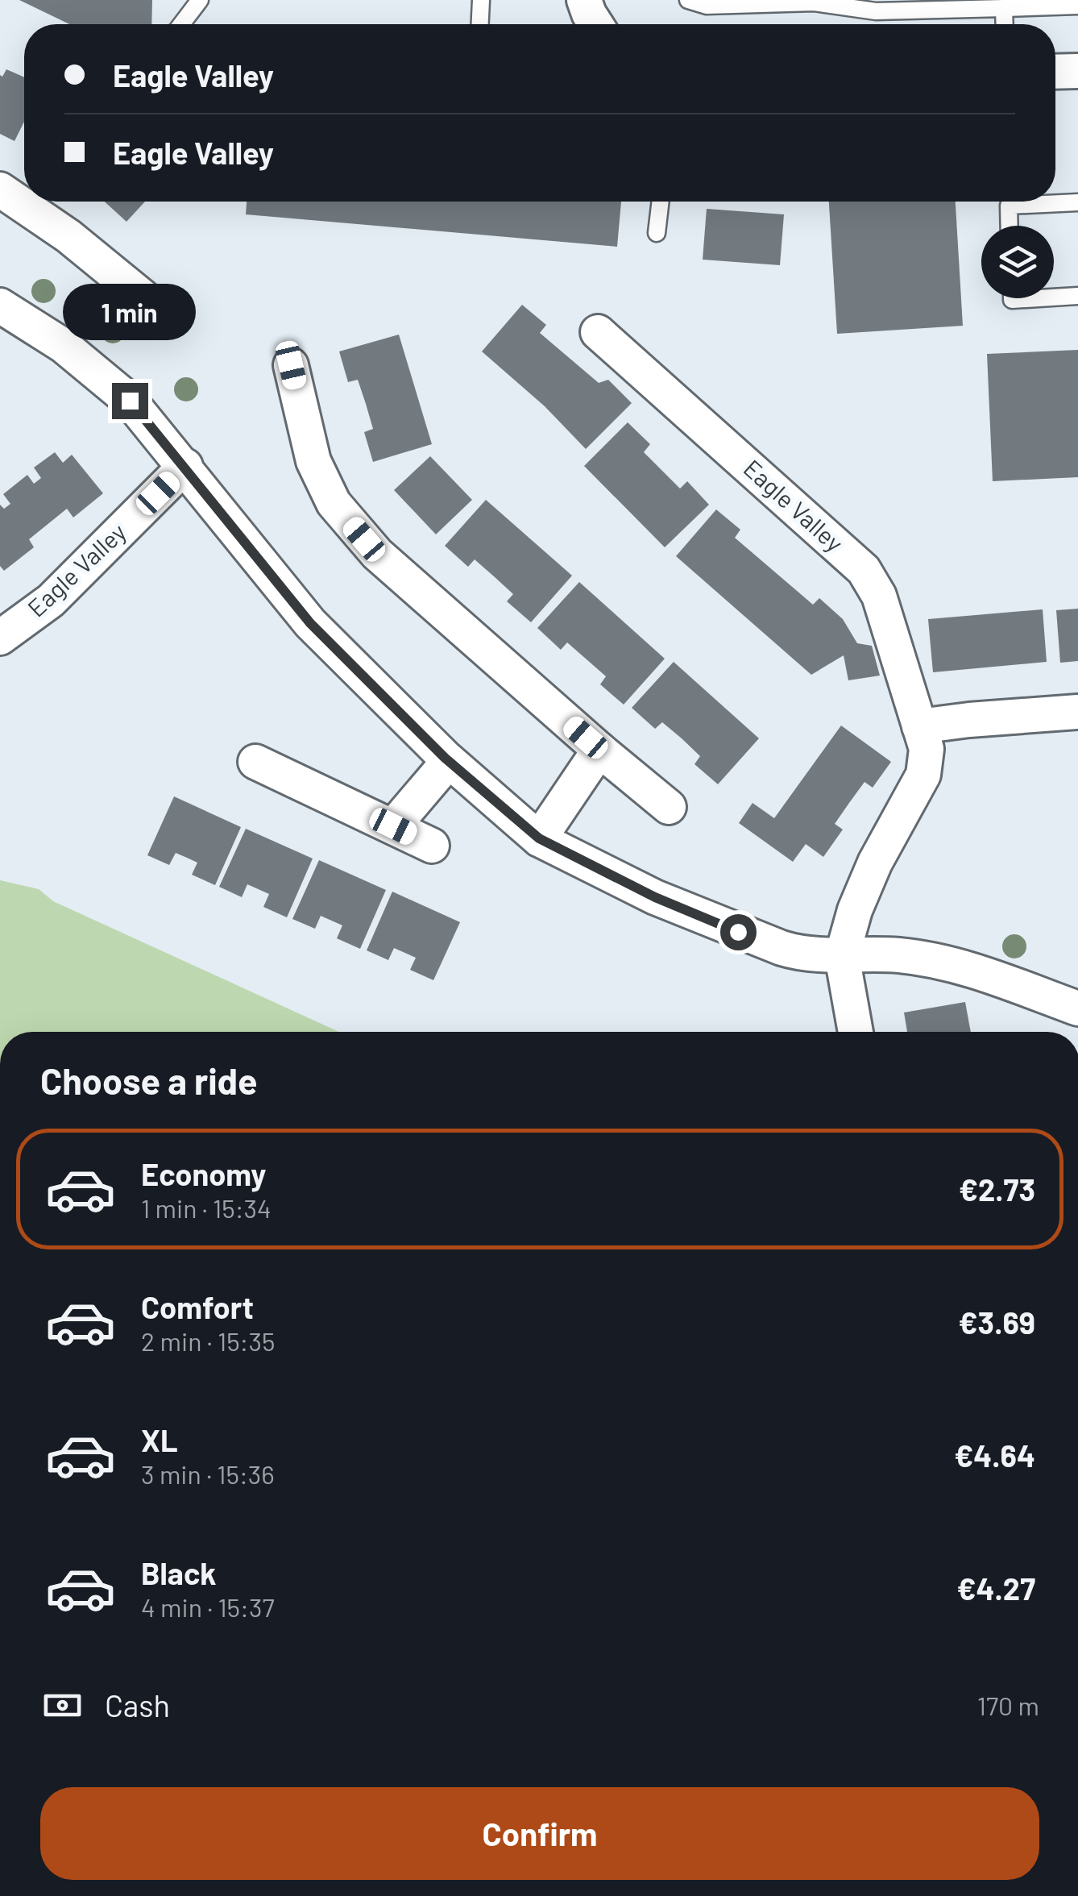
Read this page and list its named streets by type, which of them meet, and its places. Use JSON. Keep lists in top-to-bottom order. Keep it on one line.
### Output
{"streets":{"street":["Eagle Valley"]},"page":{"banner":["Eagle Valley","Eagle Valley"],"bubble":"1 min","heading":"Choose a ride","list":[{"name":"Economy","note":"1 min · 15:34","value":"€2.73"},{"name":"Comfort","note":"2 min · 15:35","value":"€3.69"},{"name":"XL","note":"3 min · 15:36","value":"€4.64"},{"name":"Black","note":"4 min · 15:37","value":"€4.27"}],"pay":["Cash","170 m"],"buttons":"Confirm"}}
